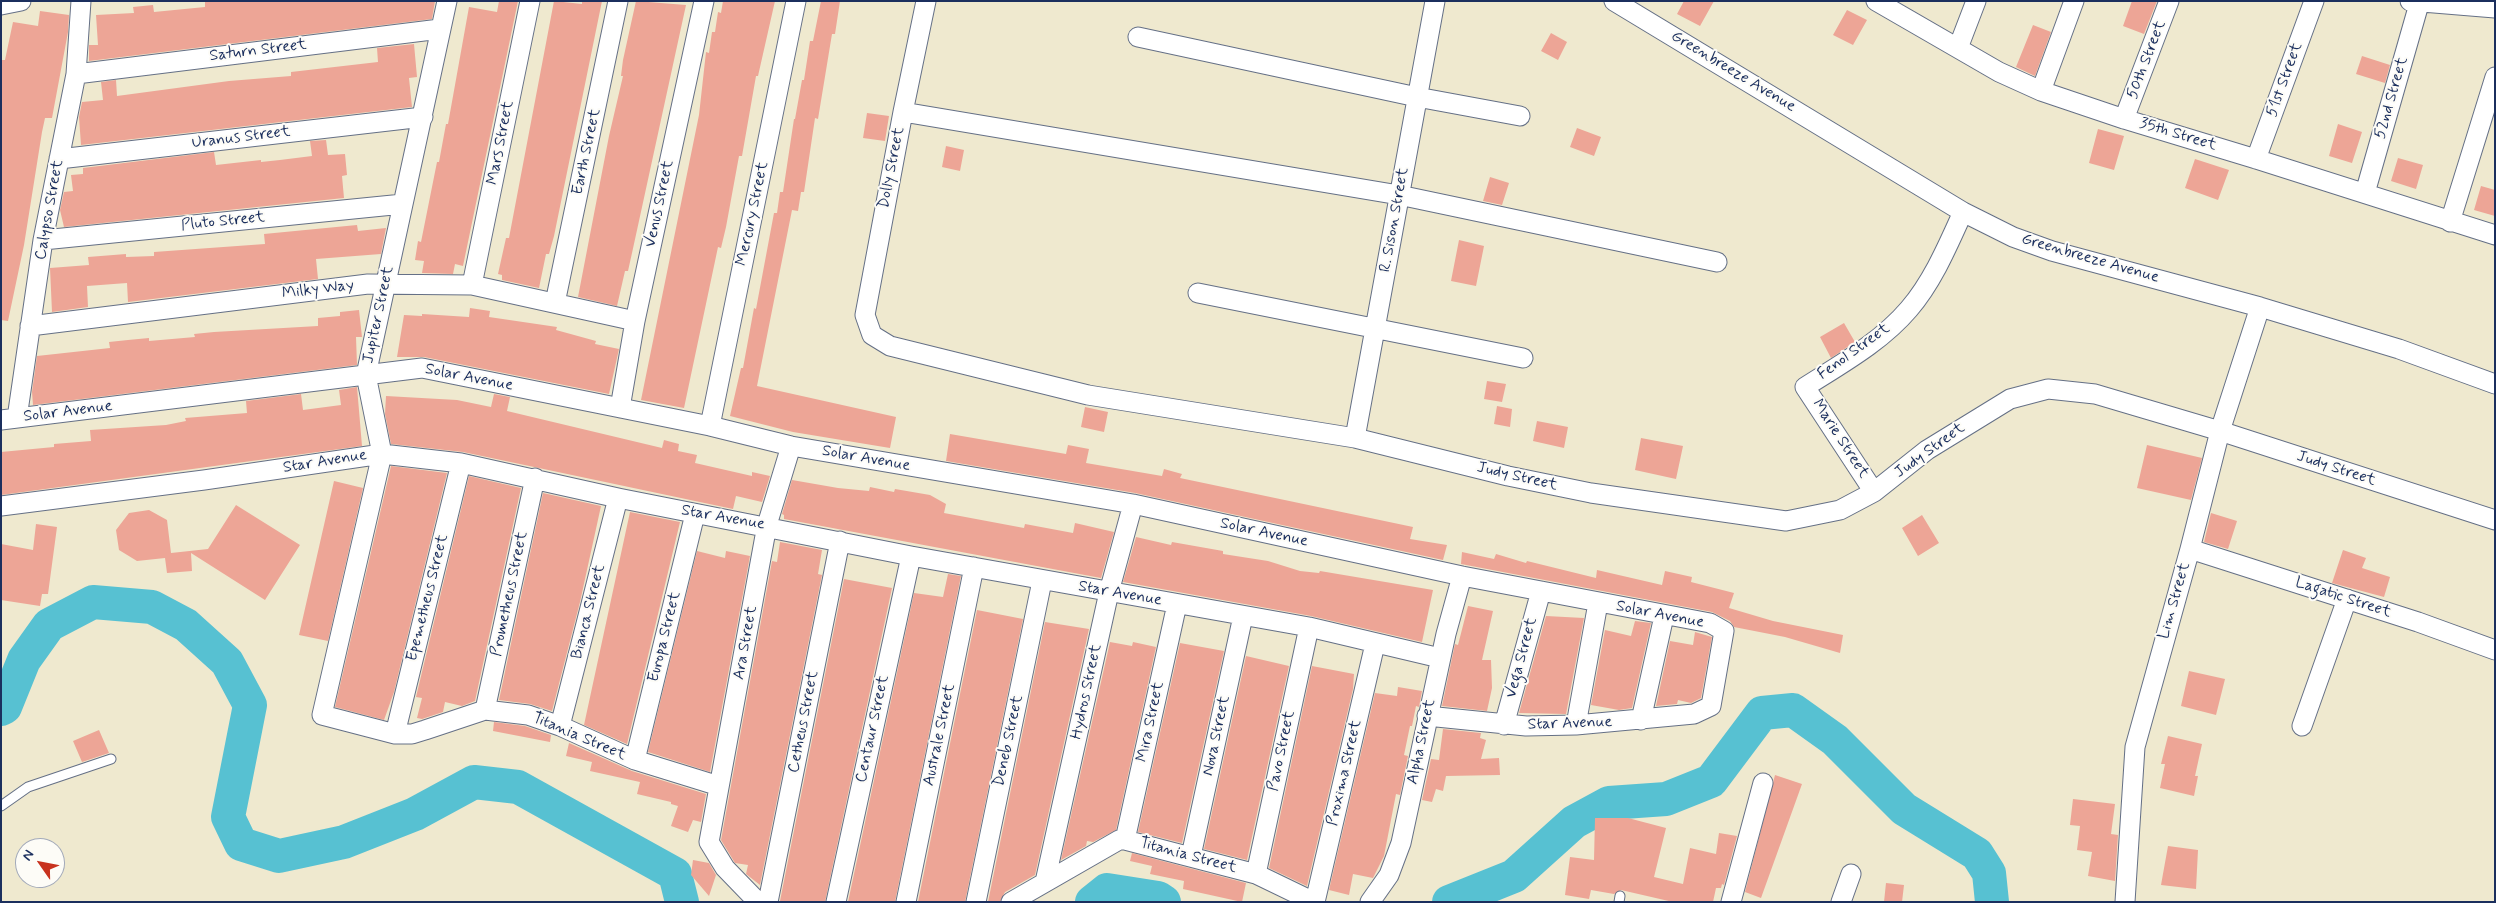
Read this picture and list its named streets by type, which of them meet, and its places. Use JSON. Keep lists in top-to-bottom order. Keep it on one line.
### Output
{"streets":{"street":["Saturn Street","50th Street","Greenbreeze Avenue","51st Street","52nd Street","35th Street","Uranus Street","Mars Street","Earth Street","Dolly Street","Venus Street","Calypso Street","Mercury Street","R. Sison Street","Pluto Street","Milky Way","Jupiter Street","Fenol Street","Solar Avenue","Marie Street","Judy Street","Star Avenue","Prometheus Street","Epemetheus Street","Lagatic Street","Lim Street","Bianca Street","Europa Street","Ara Street","Vega Street","Hydros Street","Cetheus Street","Mira Street","Centaur Street","Australe Street","Nova Street","Titania Street","Deneb Street","Alpha Street","Pavo Street","Proxima Street"]},"crossings":[["Saturn Street","Calypso Street"],["Saturn Street","Jupiter Street"],["50th Street","35th Street"],["Greenbreeze Avenue","Fenol Street"],["Greenbreeze Avenue","Lim Street"],["51st Street","35th Street"],["52nd Street","35th Street"],["Uranus Street","Calypso Street"],["Uranus Street","Jupiter Street"],["Mars Street","Milky Way"],["Earth Street","Milky Way"],["Dolly Street","Judy Street"],["Venus Street","Milky Way"],["Venus Street","Solar Avenue"],["Calypso Street","Pluto Street"],["Calypso Street","Milky Way"],["Calypso Street","Solar Avenue"],["Mercury Street","Solar Avenue"],["R. Sison Street","Judy Street"],["Pluto Street","Jupiter Street"],["Milky Way","Jupiter Street"],["Jupiter Street","Solar Avenue"],["Jupiter Street","Star Avenue"],["Jupiter Street","Titania Street"],["Fenol Street","Marie Street"],["Solar Avenue","Star Avenue"],["Solar Avenue","Ara Street"],["Solar Avenue","Vega Street"],["Solar Avenue","Hydros Street"],["Solar Avenue","Alpha Street"],["Marie Street","Judy Street"],["Judy Street","Lim Street"],["Star Avenue","Prometheus Street"],["Star Avenue","Epemetheus Street"],["Star Avenue","Bianca Street"],["Star Avenue","Europa Street"],["Star Avenue","Ara Street"],["Star Avenue","Vega Street"],["Star Avenue","Hydros Street"],["Star Avenue","Cetheus Street"],["Star Avenue","Mira Street"],["Star Avenue","Centaur Street"],["Star Avenue","Australe Street"],["Star Avenue","Nova Street"],["Star Avenue","Deneb Street"],["Star Avenue","Alpha Street"],["Star Avenue","Pavo Street"],["Star Avenue","Proxima Street"],["Prometheus Street","Titania Street"],["Epemetheus Street","Titania Street"],["Lagatic Street","Lim Street"],["Bianca Street","Titania Street"],["Europa Street","Titania Street"],["Ara Street","Titania Street"],["Hydros Street","Titania Street"],["Mira Street","Titania Street"],["Nova Street","Titania Street"],["Titania Street","Pavo Street"],["Titania Street","Proxima Street"]],"north":"top left"}
